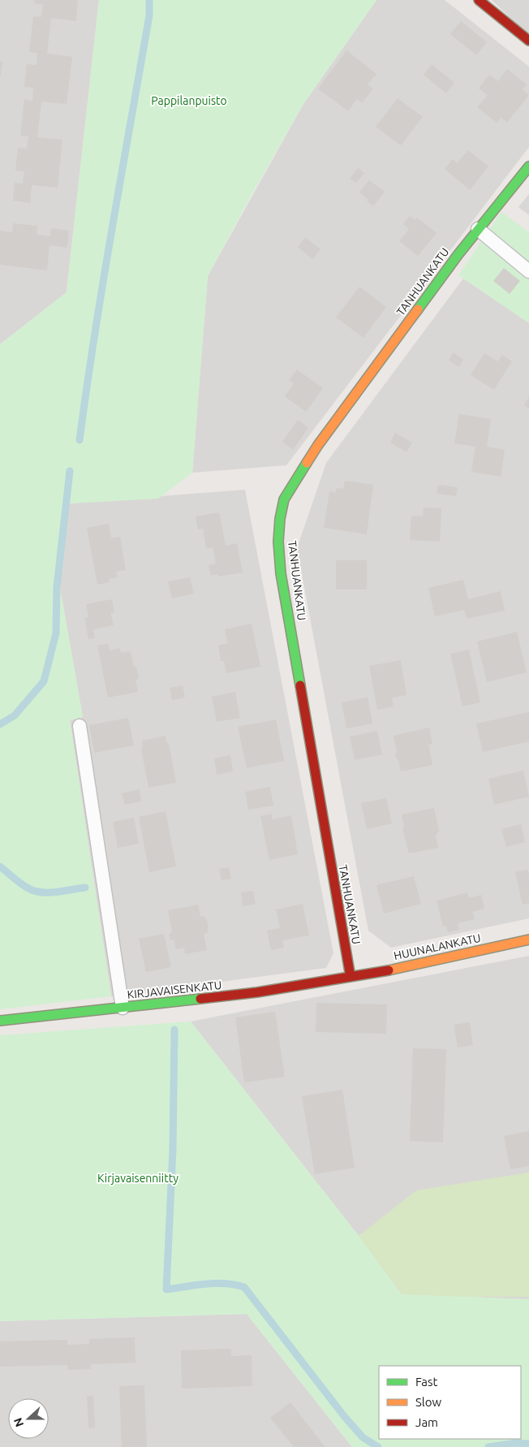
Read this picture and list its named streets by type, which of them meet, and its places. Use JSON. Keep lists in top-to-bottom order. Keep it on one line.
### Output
{"streets":{"street":["TANHUANKATU","HUUNALANKATU","KIRJAVAISENKATU"]},"crossings":[["TANHUANKATU","HUUNALANKATU"],["TANHUANKATU","KIRJAVAISENKATU"],["HUUNALANKATU","KIRJAVAISENKATU"]],"parks":["Pappilanpuisto","Kirjavaisenniitty"],"legend":["Fast","Slow","Jam"],"north":"left"}
